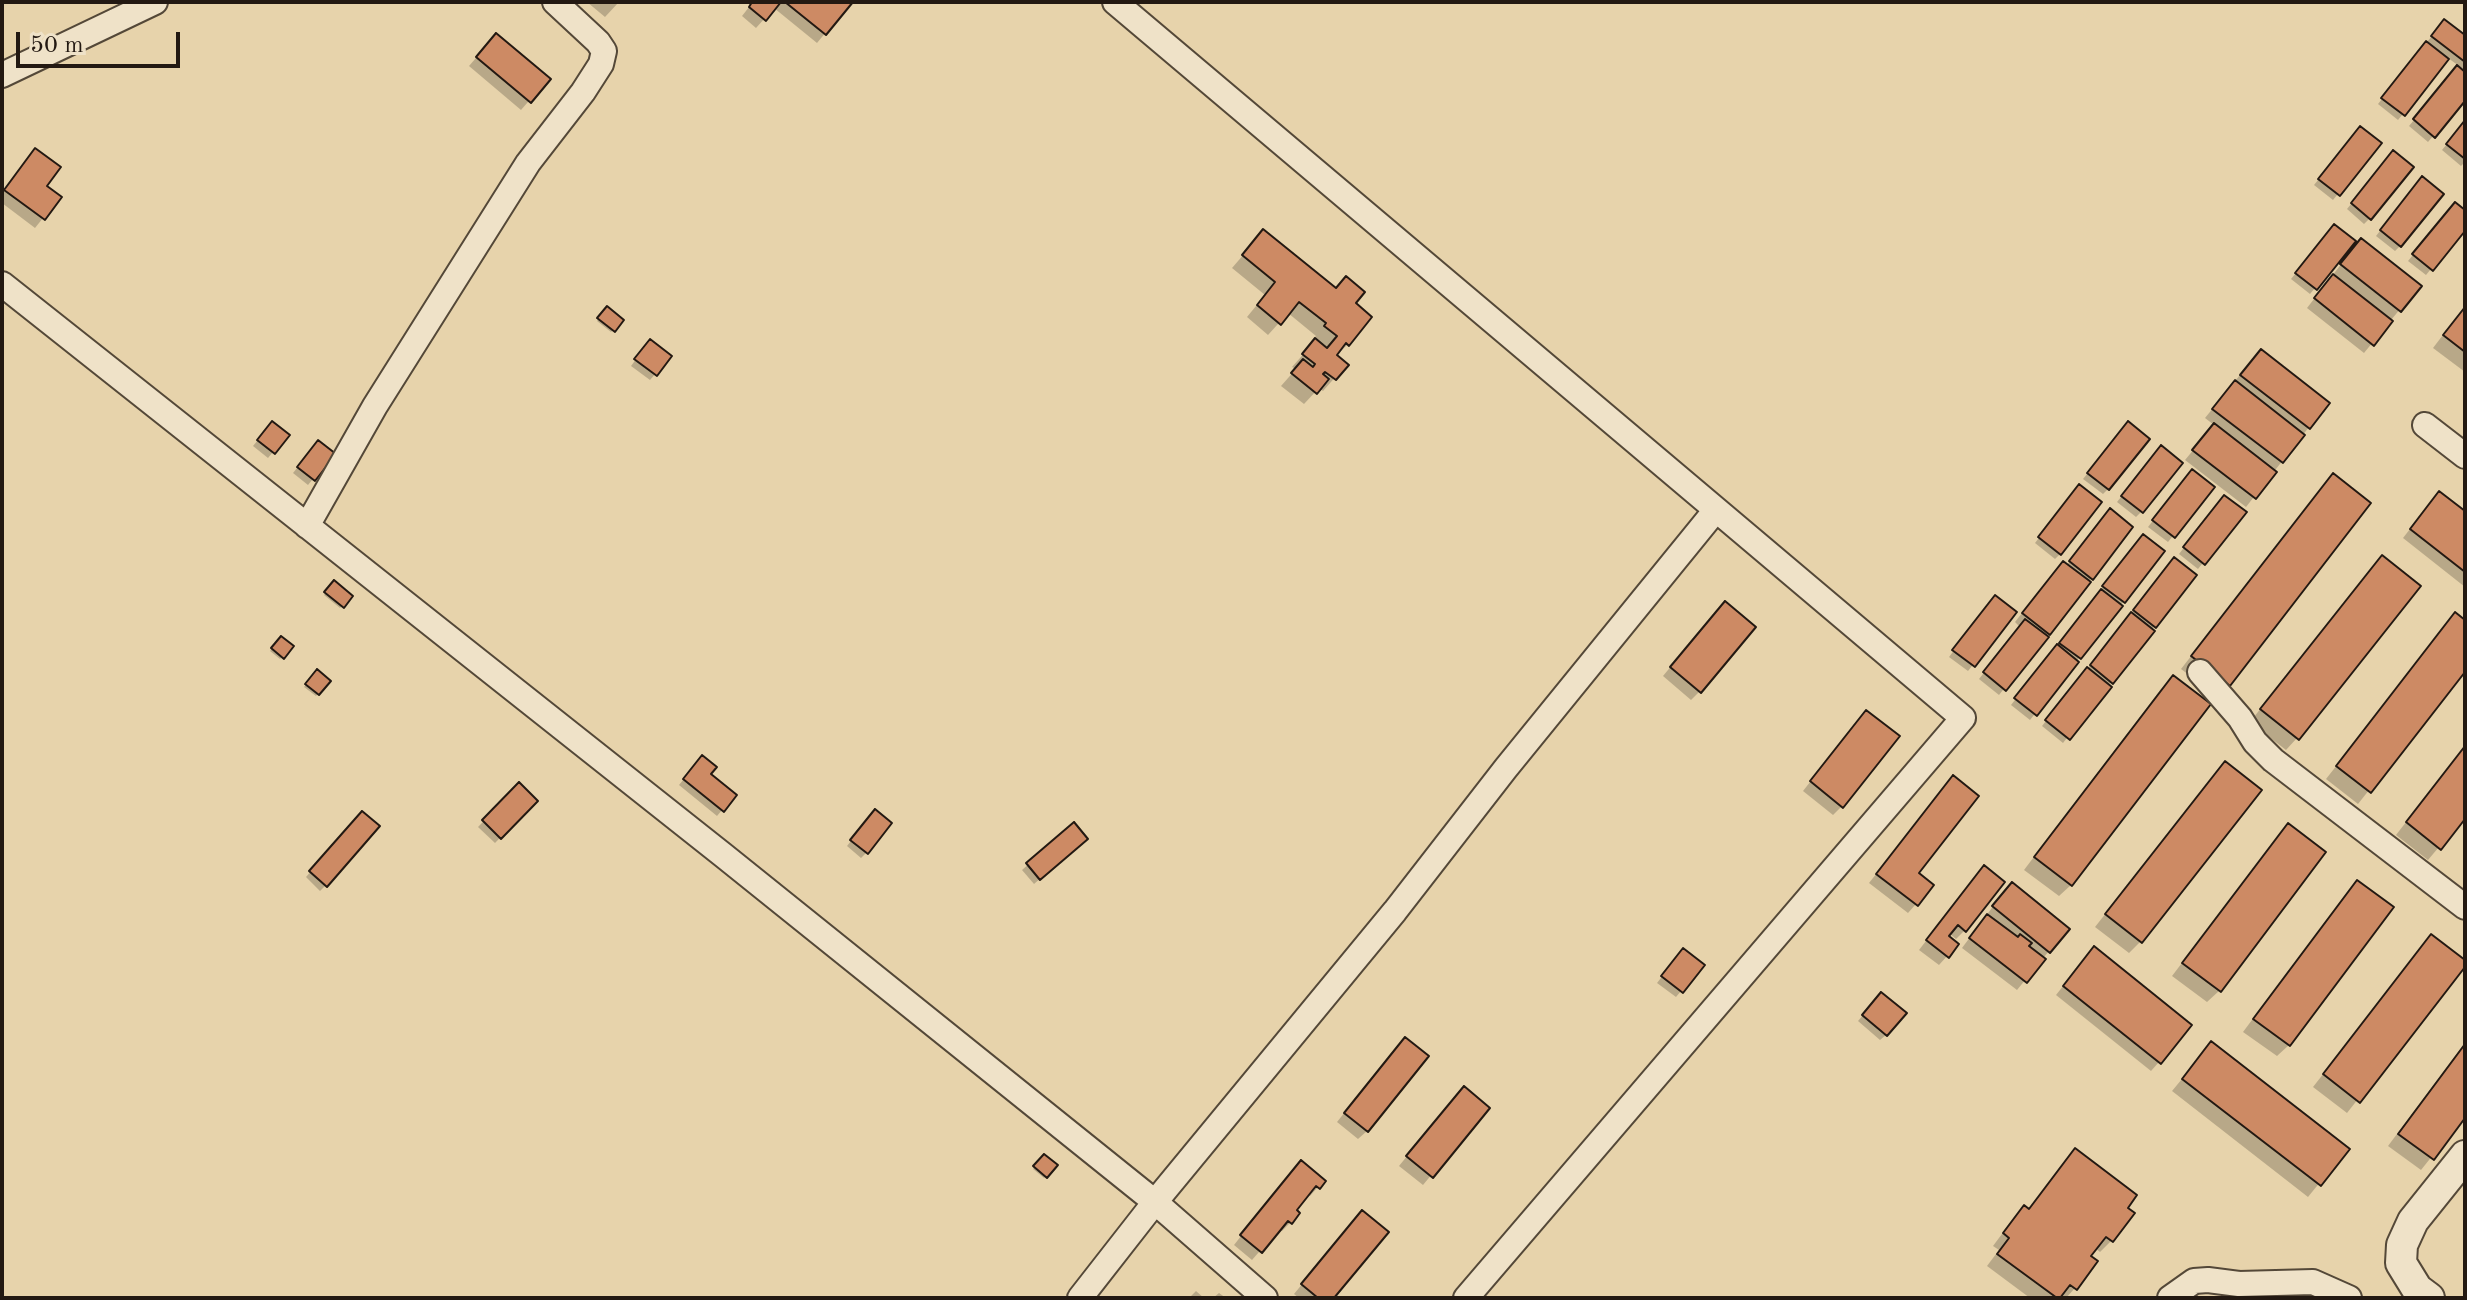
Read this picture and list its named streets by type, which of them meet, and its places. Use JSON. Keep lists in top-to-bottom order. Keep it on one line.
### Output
{"scale_bar":"50 m"}
